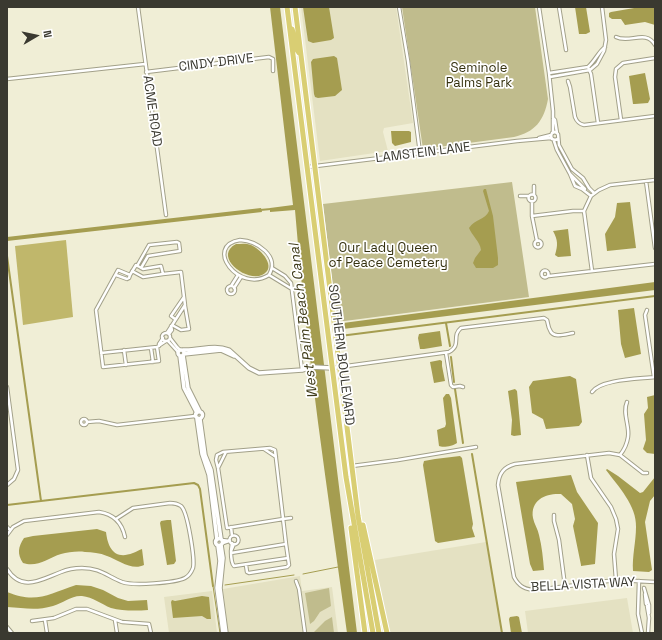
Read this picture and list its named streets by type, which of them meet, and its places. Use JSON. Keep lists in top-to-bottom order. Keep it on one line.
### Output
{"streets":{"highway":["SOUTHERN BOULEVARD"],"street":["CINDY DRIVE","ACME ROAD","LAMSTEIN LANE","BELLA VISTA WAY"]},"crossings":[["CINDY DRIVE","ACME ROAD"],["LAMSTEIN LANE","SOUTHERN BOULEVARD"]],"water":["West Palm Beach Canal"],"parks":["Seminole Palms Park","Our Lady Queen of Peace Cemetery"],"north":"right"}
